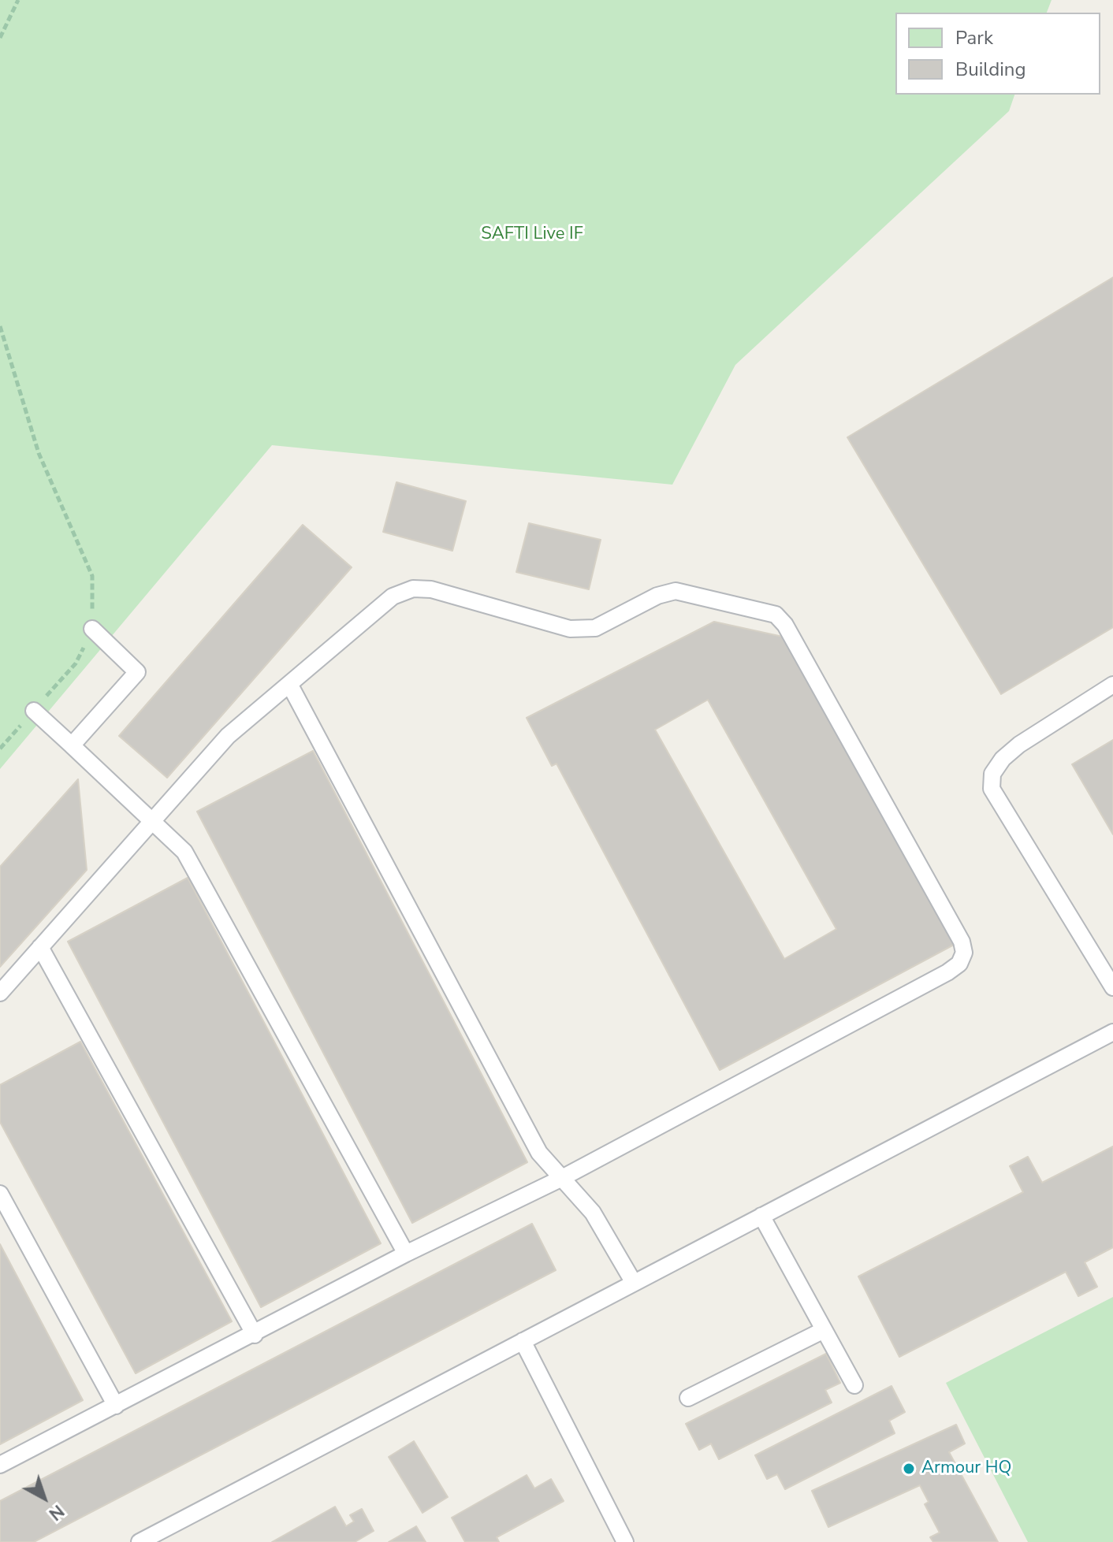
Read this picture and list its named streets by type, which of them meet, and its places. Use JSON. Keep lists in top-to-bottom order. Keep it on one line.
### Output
{"parks":["SAFTI Live IF"],"places":["Armour HQ"],"legend":["Park","Building"],"north":"bottom right"}
